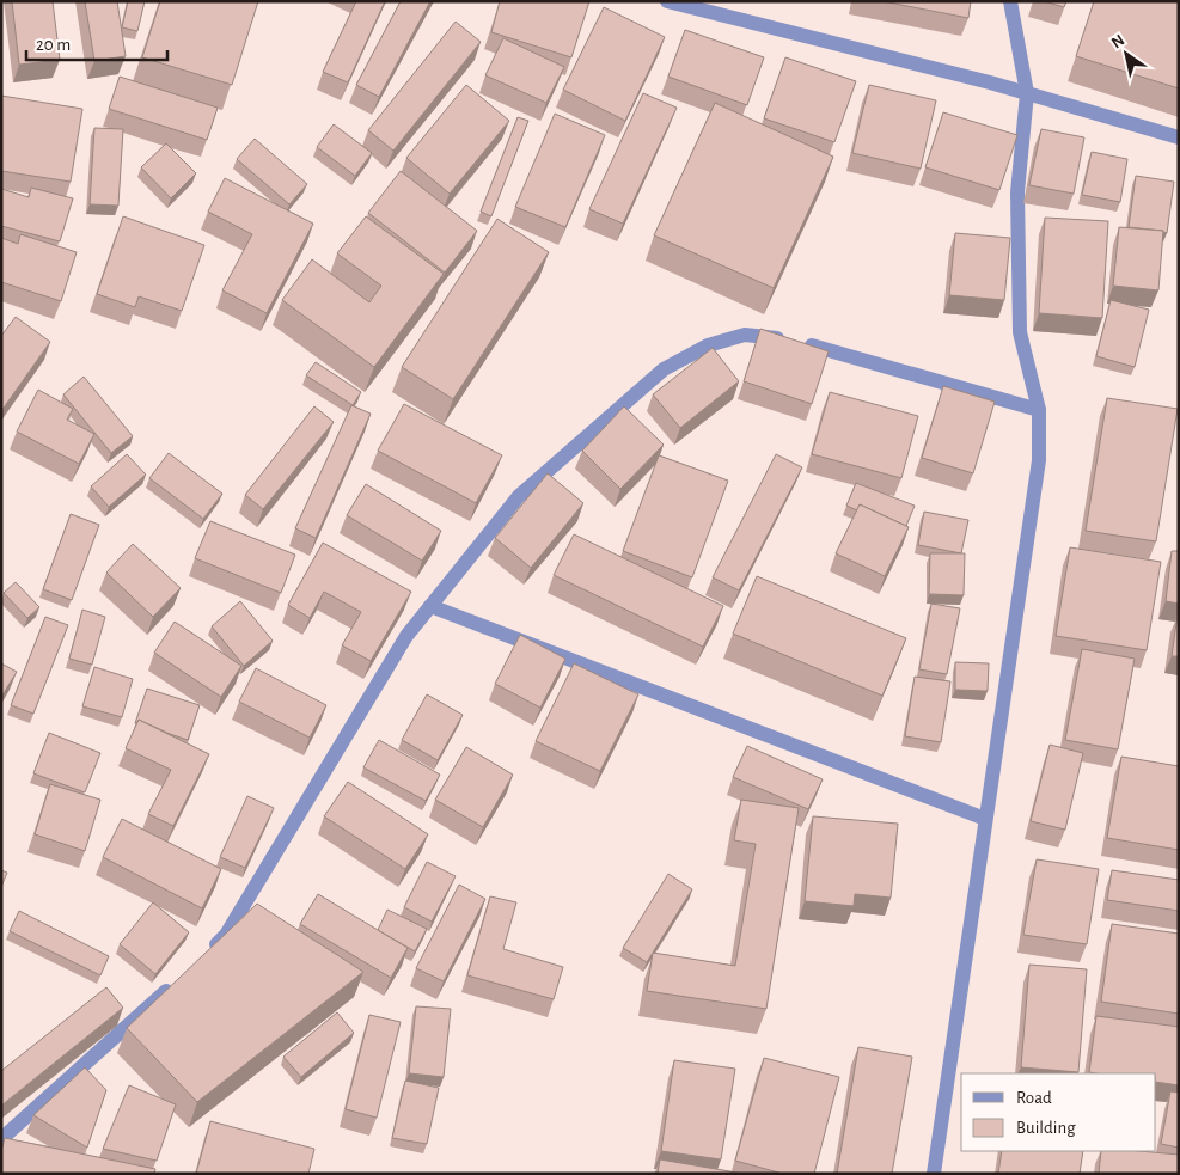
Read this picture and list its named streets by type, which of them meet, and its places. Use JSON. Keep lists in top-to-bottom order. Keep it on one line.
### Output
{"legend":["Road","Building"],"scale_bar":"20 m","north":"top left"}
